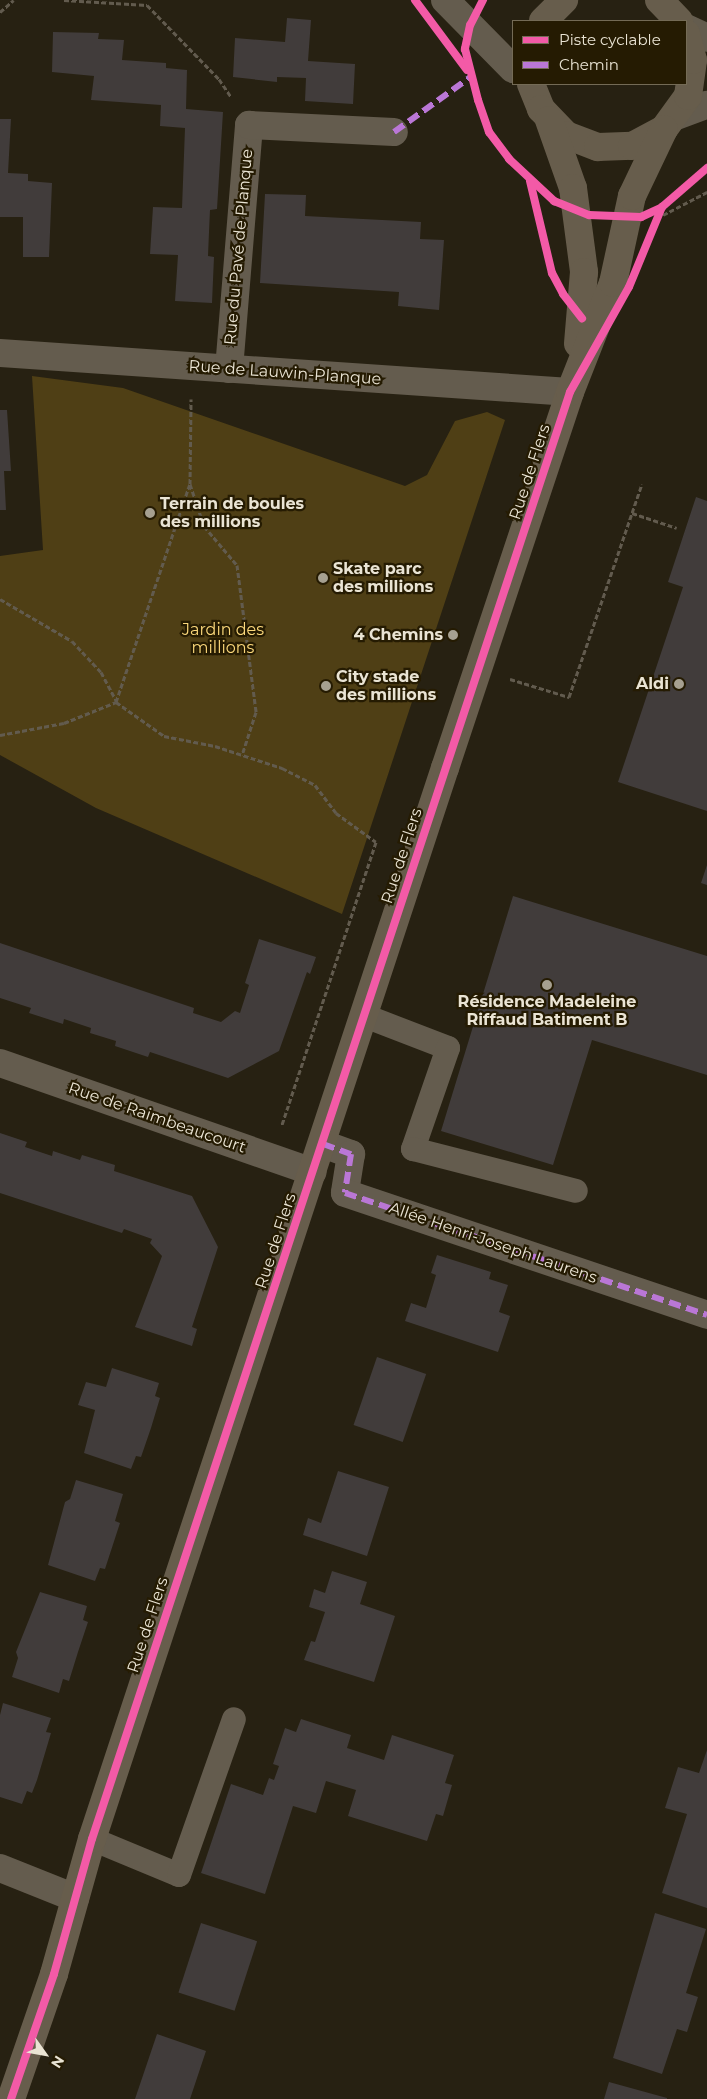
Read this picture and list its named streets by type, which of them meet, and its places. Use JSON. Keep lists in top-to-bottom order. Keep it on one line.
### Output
{"streets":{"main road":["Rue de Flers"],"street":["Rue du Pavé de Planque","Rue de Lauwin-Planque","Rue de Raimbeaucourt","Allée Henri-Joseph Laurens"]},"crossings":[["Rue du Pavé de Planque","Rue de Lauwin-Planque"],["Rue de Lauwin-Planque","Rue de Flers"],["Rue de Flers","Rue de Raimbeaucourt"],["Rue de Flers","Allée Henri-Joseph Laurens"]],"parks":["Jardin des millions"],"places":["Terrain de boules des millions","Skate parc des millions","4 Chemins","Aldi","City stade des millions","Résidence Madeleine Riffaud Batiment B"],"legend":["Piste cyclable","Chemin"],"north":"bottom right"}
